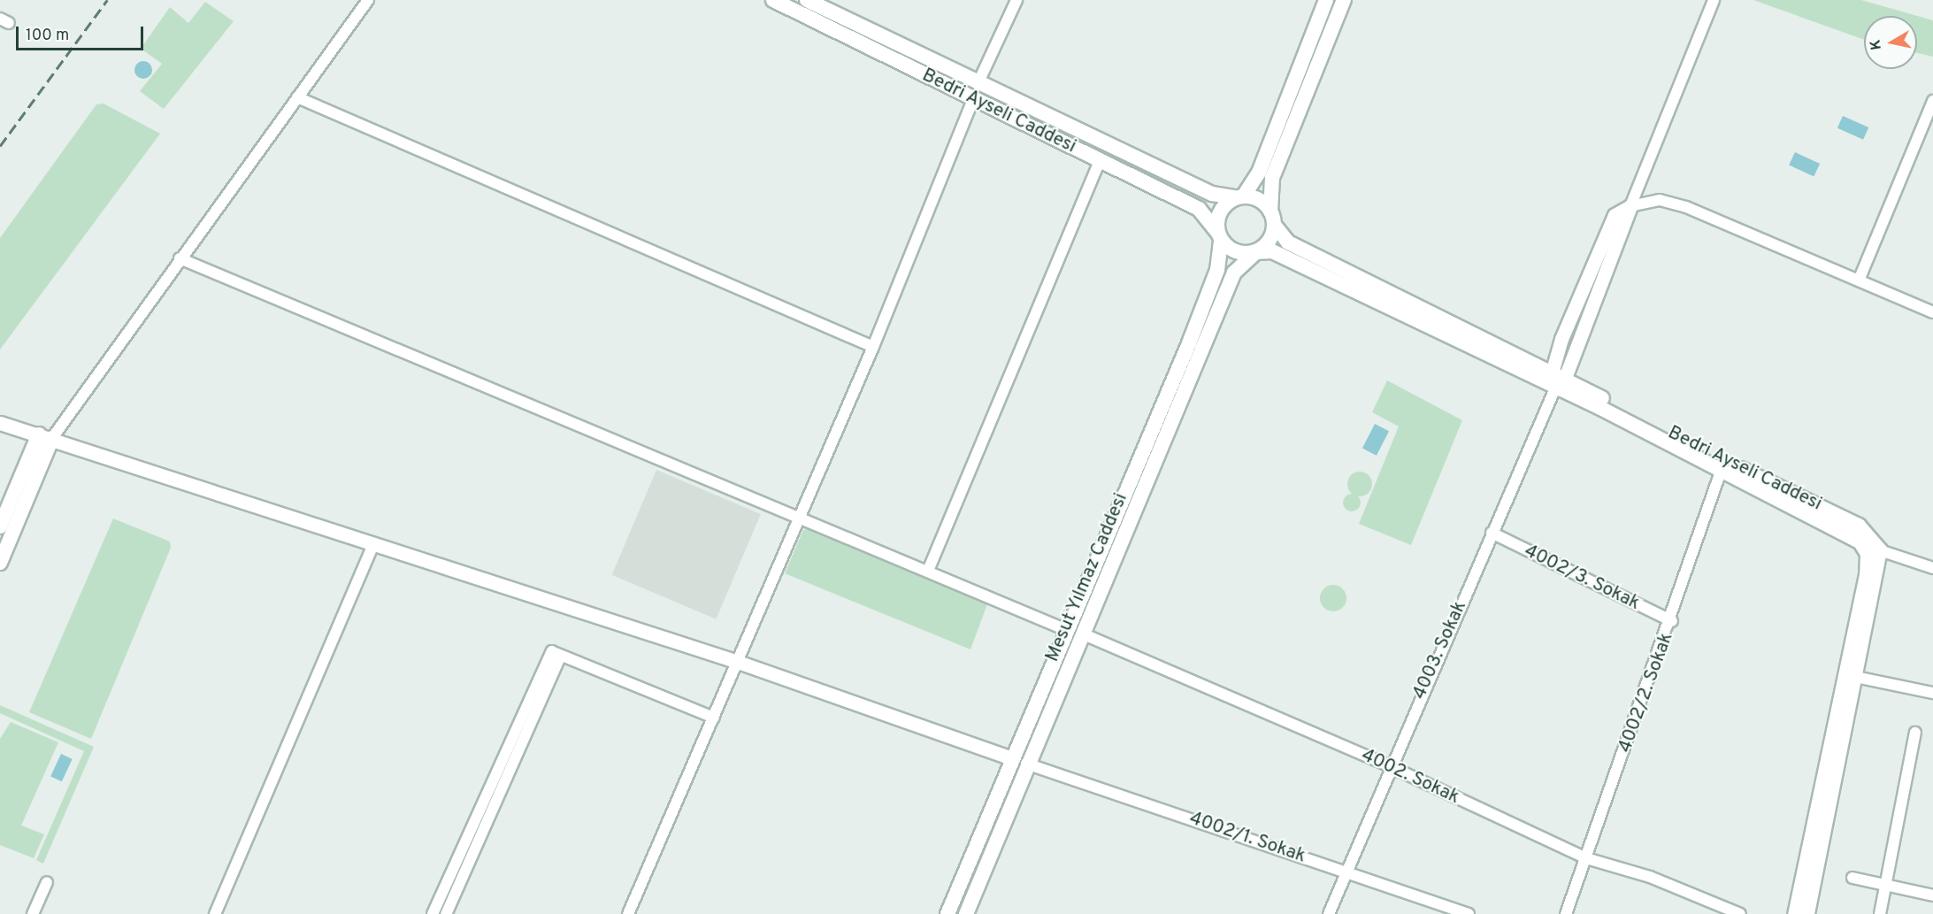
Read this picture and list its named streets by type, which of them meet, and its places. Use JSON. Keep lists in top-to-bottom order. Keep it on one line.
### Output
{"streets":{"main road":["Bedri Ayseli Caddesi","Mesut Yılmaz Caddesi"],"street":["4002/3. Sokak","4003. Sokak","4002/2. Sokak","4002. Sokak","4002/1. Sokak"]},"crossings":[["Bedri Ayseli Caddesi","Mesut Yılmaz Caddesi"],["Bedri Ayseli Caddesi","4003. Sokak"],["Bedri Ayseli Caddesi","4002/2. Sokak"],["Mesut Yılmaz Caddesi","4002. Sokak"],["Mesut Yılmaz Caddesi","4002/1. Sokak"],["4002/3. Sokak","4003. Sokak"],["4002/3. Sokak","4002/2. Sokak"],["4003. Sokak","4002. Sokak"],["4003. Sokak","4002/1. Sokak"],["4002/2. Sokak","4002. Sokak"]],"scale_bar":"100 m","north":"left"}
